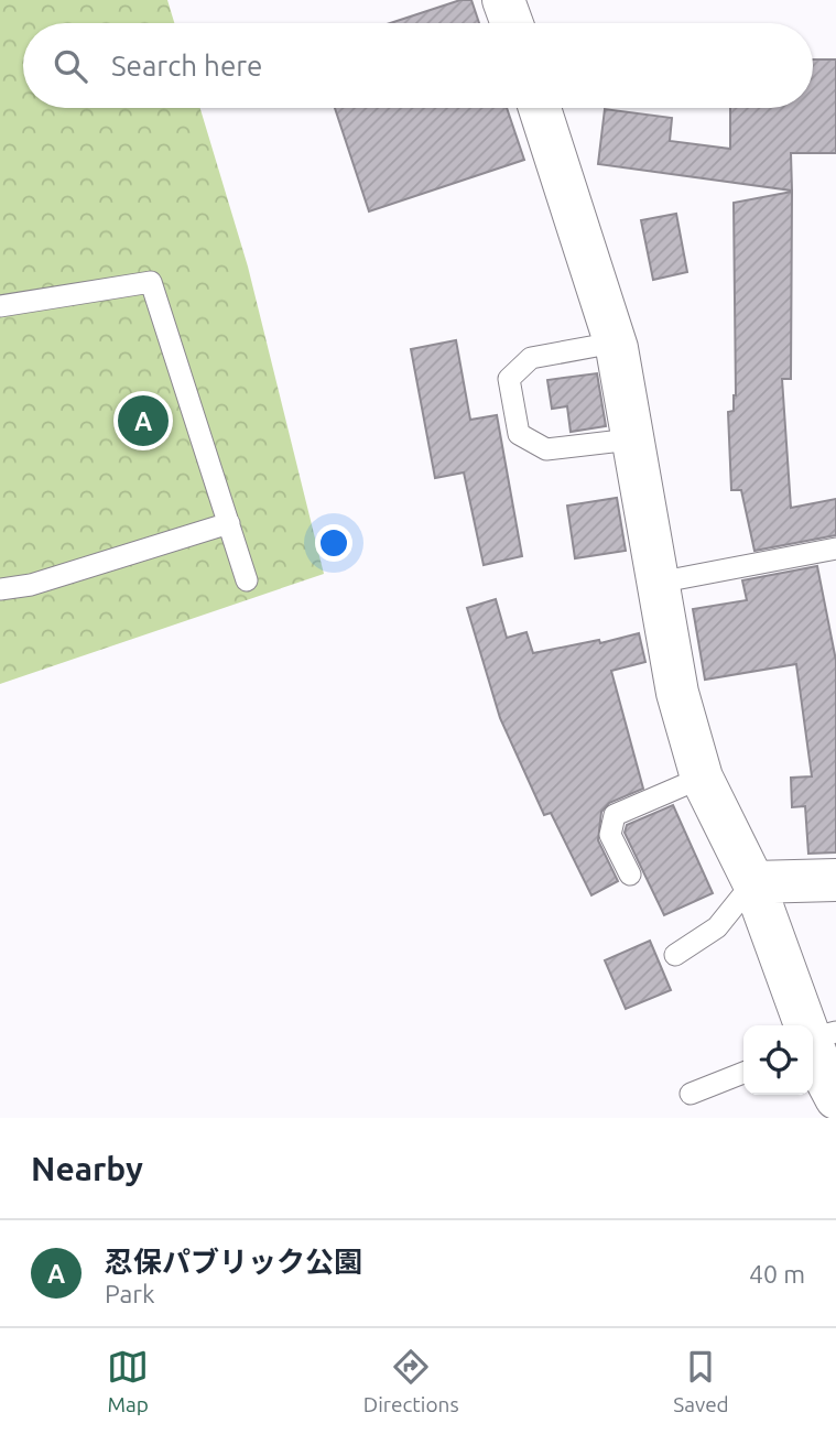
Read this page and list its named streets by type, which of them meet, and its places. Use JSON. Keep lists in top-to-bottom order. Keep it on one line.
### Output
{"page":{"search":"Search here","pins":"A","heading":"Nearby","list":[{"mark":"A","name":"忍保パブリック公園","note":"Park","value":"40 m"}],"nav":["Map","Directions","Saved"]}}
